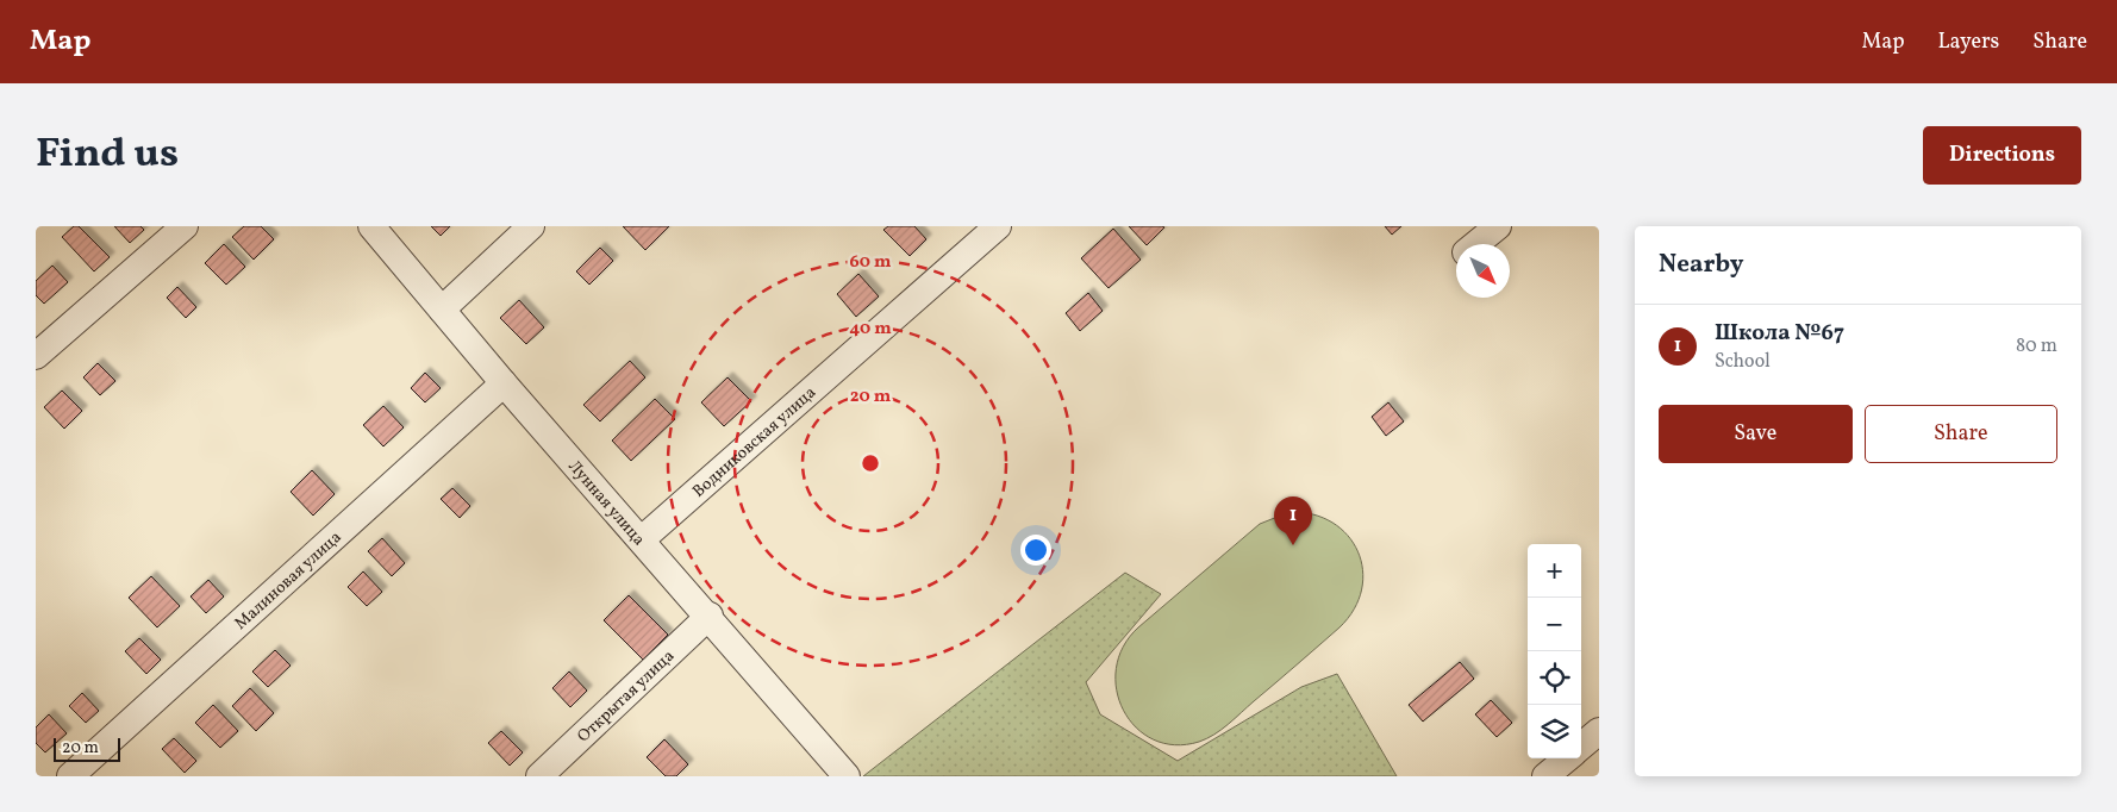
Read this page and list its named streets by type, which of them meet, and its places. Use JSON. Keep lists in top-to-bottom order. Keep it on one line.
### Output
{"streets":{"street":["Водниковская улица","Лунная улица","Малиновая улица","Открытая улица"]},"crossings":[["Водниковская улица","Лунная улица"],["Лунная улица","Малиновая улица"],["Лунная улица","Открытая улица"]],"scale_bar":"20 m","north":"bottom right","page":{"header":"Map","nav":["Map","Layers","Share"],"title":"Find us","buttons":["Directions",["Save","Share"]],"heading":"Nearby","list":[{"mark":"1","name":"Школа №67","note":"School","value":"80 m"}],"pins":"1","map_buttons":["+","−"],"scale":"20 m"},"rings":["60 m","40 m","20 m"]}
